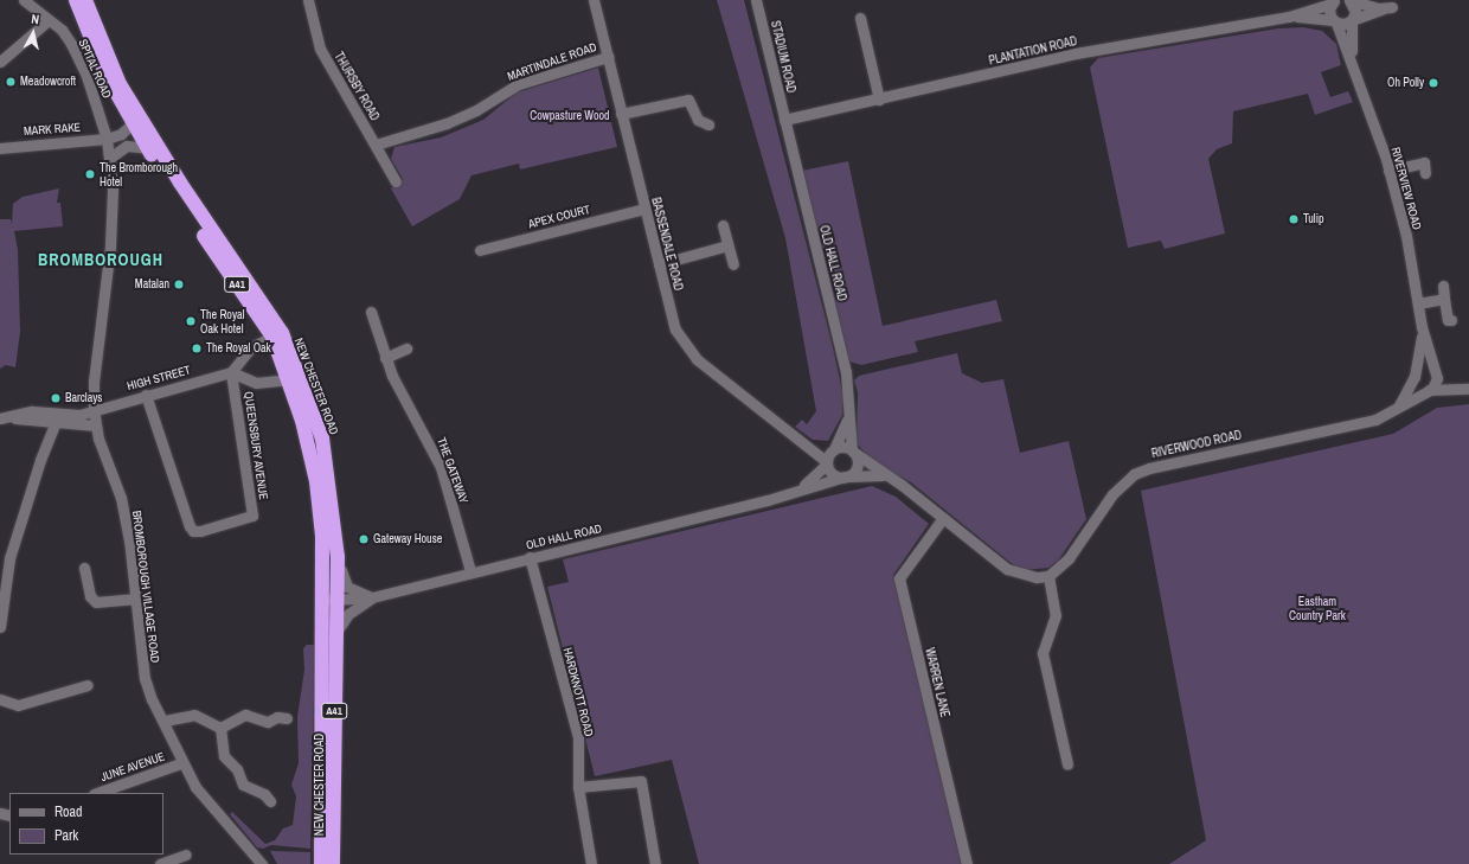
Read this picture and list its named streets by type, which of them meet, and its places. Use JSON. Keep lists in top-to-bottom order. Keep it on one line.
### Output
{"streets":{"highway":["A41","NEW CHESTER ROAD"],"street":["PLANTATION ROAD","STADIUM ROAD","MARTINDALE ROAD","SPITAL ROAD","THURSBY ROAD","MARK RAKE","RIVERVIEW ROAD","APEX COURT","BASSENDALE ROAD","OLD HALL ROAD","HIGH STREET","RIVERWOOD ROAD","QUEENSBURY AVENUE","THE GATEWAY","BROMBOROUGH VILLAGE ROAD","WARREN LANE","HARDKNOTT ROAD","JUNE AVENUE"]},"crossings":[["PLANTATION ROAD","STADIUM ROAD"],["PLANTATION ROAD","RIVERVIEW ROAD"],["PLANTATION ROAD","OLD HALL ROAD"],["STADIUM ROAD","OLD HALL ROAD"],["MARTINDALE ROAD","THURSBY ROAD"],["MARTINDALE ROAD","BASSENDALE ROAD"],["SPITAL ROAD","MARK RAKE"],["SPITAL ROAD","BROMBOROUGH VILLAGE ROAD"],["MARK RAKE","BROMBOROUGH VILLAGE ROAD"],["RIVERVIEW ROAD","RIVERWOOD ROAD"],["APEX COURT","BASSENDALE ROAD"],["BASSENDALE ROAD","OLD HALL ROAD"],["OLD HALL ROAD","NEW CHESTER ROAD"],["OLD HALL ROAD","THE GATEWAY"],["OLD HALL ROAD","HARDKNOTT ROAD"],["HIGH STREET","QUEENSBURY AVENUE"],["HIGH STREET","BROMBOROUGH VILLAGE ROAD"],["BROMBOROUGH VILLAGE ROAD","JUNE AVENUE"]],"districts":["BROMBOROUGH"],"parks":["Cowpasture Wood","Eastham Country Park"],"places":["Meadowcroft","Oh Polly","The Bromborough Hotel","Tulip","Matalan","The Royal Oak Hotel","The Royal Oak","Barclays","Gateway House"],"legend":["Road","Park"],"north":"top"}
